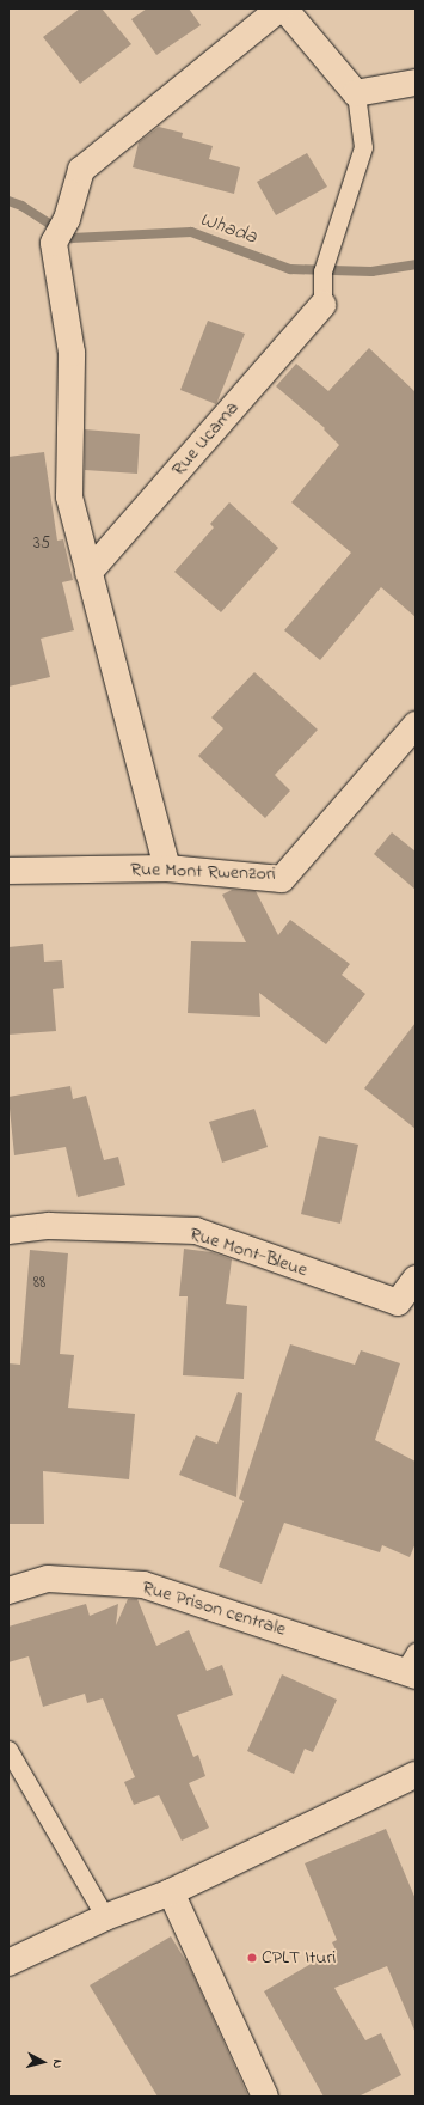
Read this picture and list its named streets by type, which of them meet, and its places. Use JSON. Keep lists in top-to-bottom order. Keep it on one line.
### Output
{"streets":{"street":["Rue Ucama","Rue Mont Rwenzori","Rue Mont-Bleue","Rue Prison centrale"]},"water":["Whada"],"places":["CPLT Ituri"],"house_numbers":["35","88"],"north":"right"}
